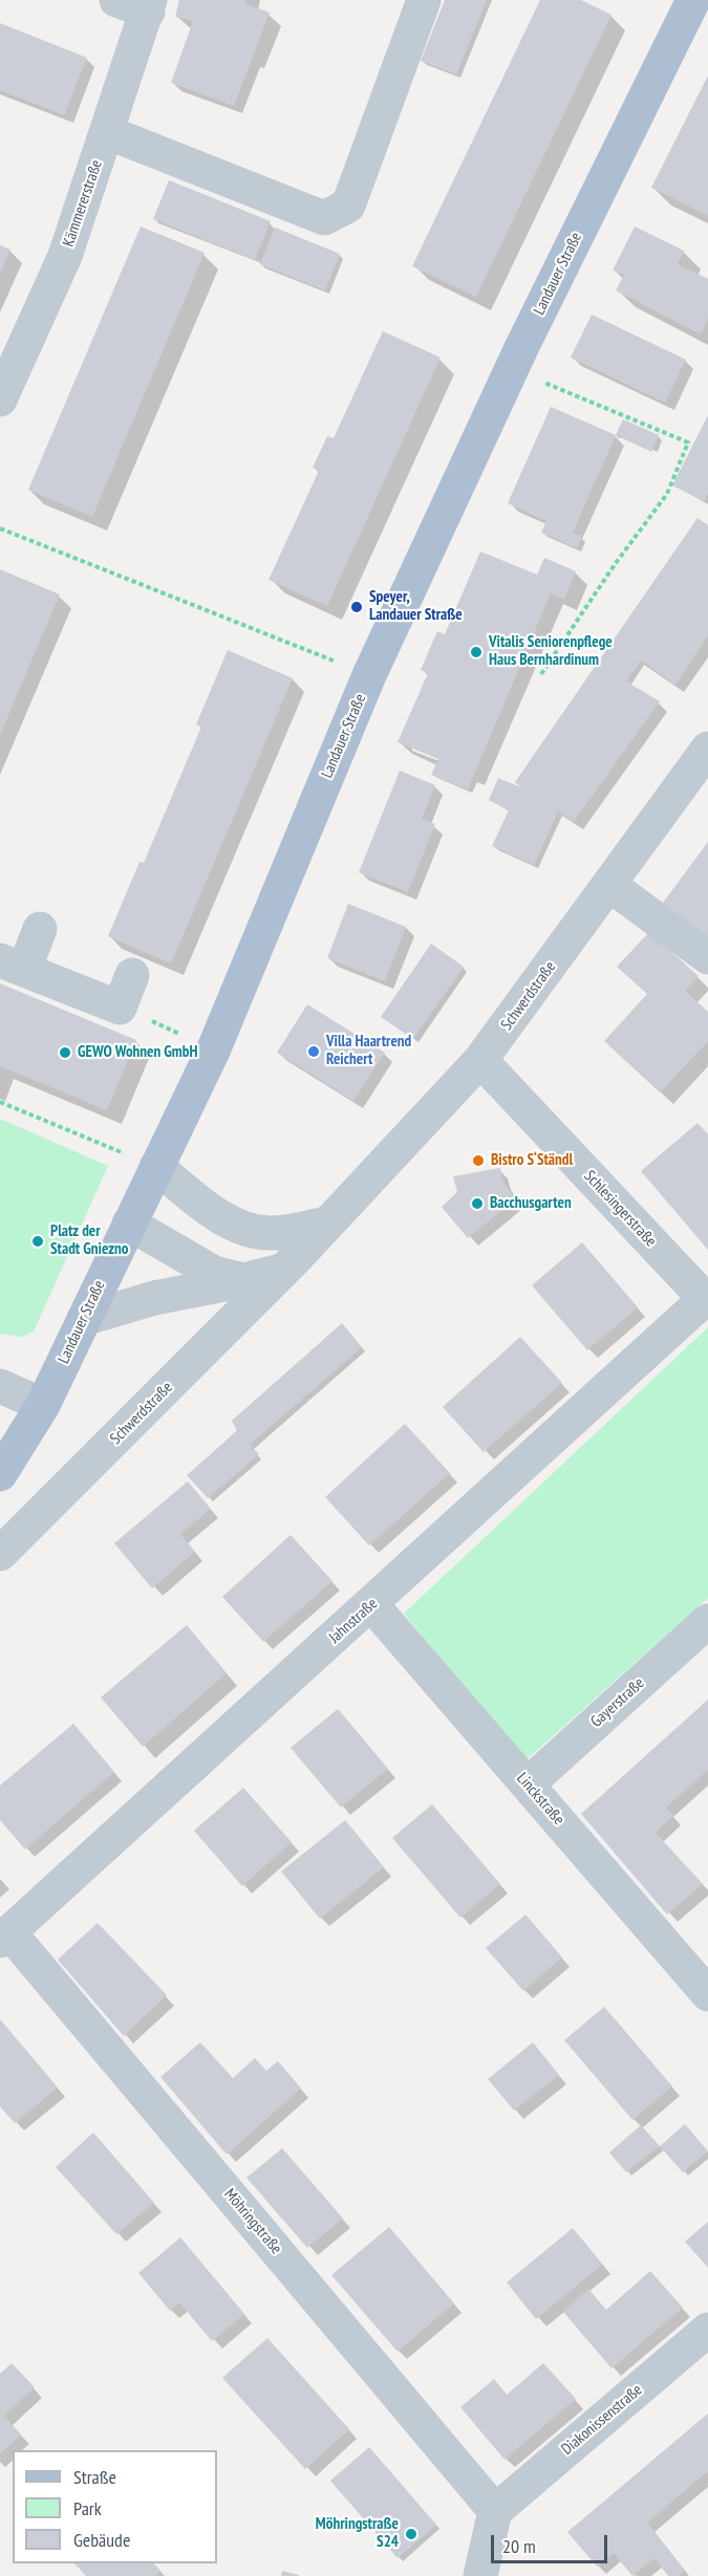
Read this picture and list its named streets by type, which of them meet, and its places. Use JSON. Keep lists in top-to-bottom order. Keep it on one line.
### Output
{"streets":{"main road":["Landauer Straße"],"street":["Kämmererstraße","Schwerdstraße","Schlesingerstraße","Jahnstraße","Gayerstraße","Linckstraße","Möhringstraße","Diakonissenstraße"]},"crossings":[["Schwerdstraße","Schlesingerstraße"],["Schlesingerstraße","Jahnstraße"],["Jahnstraße","Linckstraße"],["Jahnstraße","Möhringstraße"],["Gayerstraße","Linckstraße"],["Möhringstraße","Diakonissenstraße"]],"places":["Speyer, Landauer Straße","Vitalis Seniorenpflege Haus Bernhardinum","Villa Haartrend Reichert","GEWO Wohnen GmbH","Bistro S‘Ständl","Bacchusgarten","Platz der Stadt Gniezno","Möhringstraße S24"],"legend":["Straße","Park","Gebäude"],"scale_bar":"20 m"}
